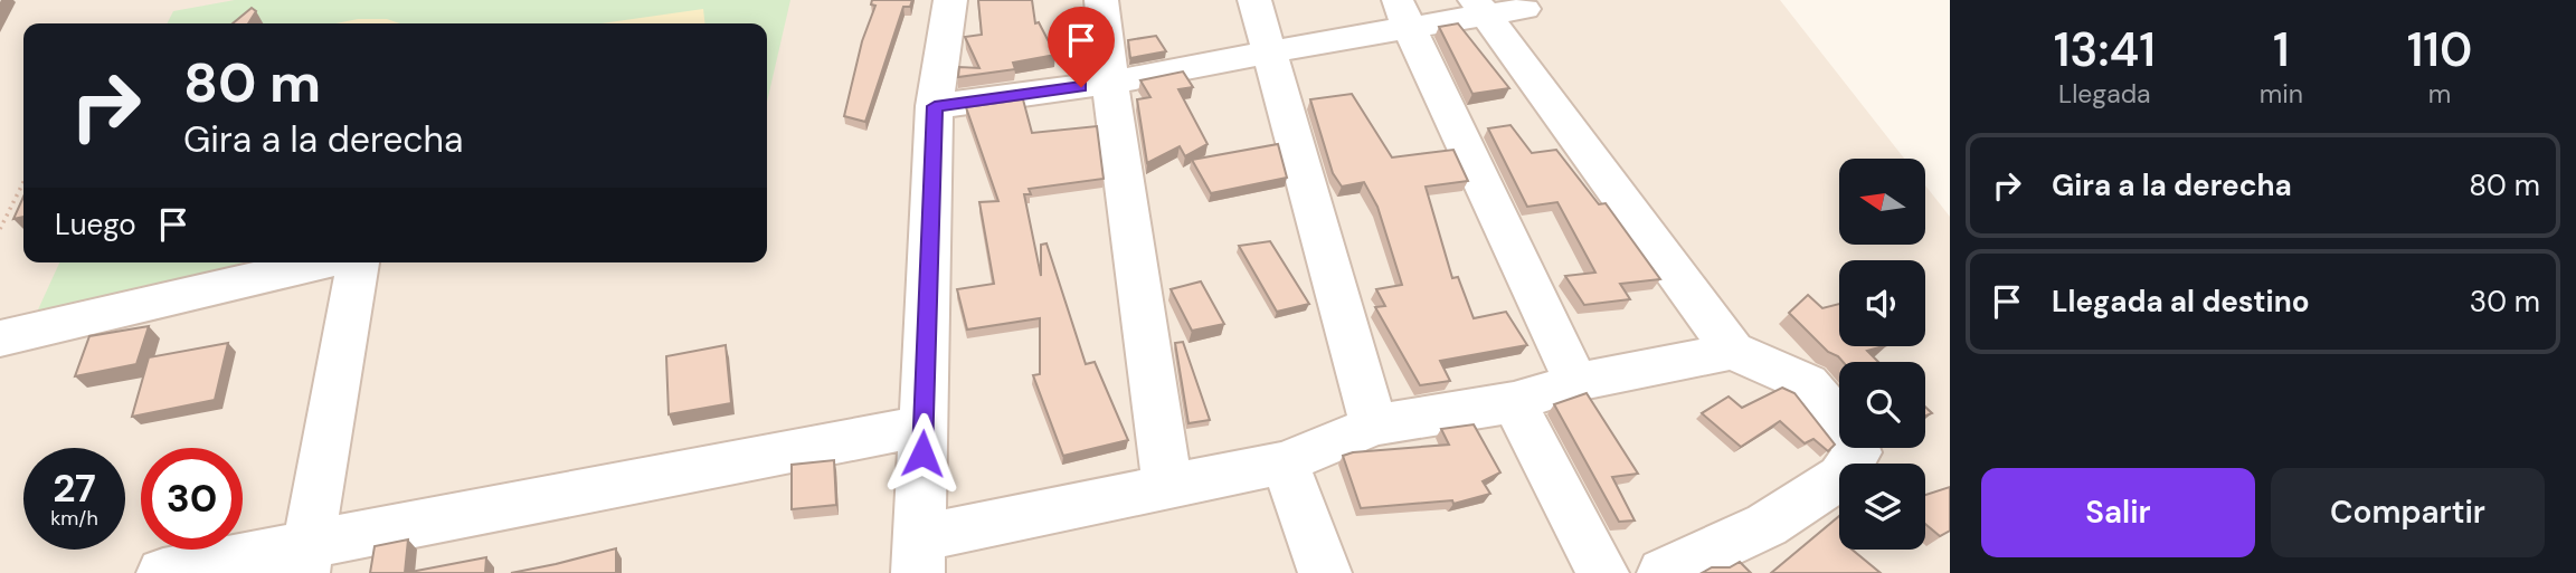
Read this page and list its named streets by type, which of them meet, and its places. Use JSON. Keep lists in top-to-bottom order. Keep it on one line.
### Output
{"north":"left","page":{"eta":["13:41","Llegada","1","min","110","m"],"turn":["80 m","Gira a la derecha"],"list":[{"name":"Gira a la derecha","value":"80 m"},{"name":"Llegada al destino","value":"30 m"}],"then":"Luego","speed":"27 km/h","limit":"30","buttons":["Salir","Compartir"]}}
